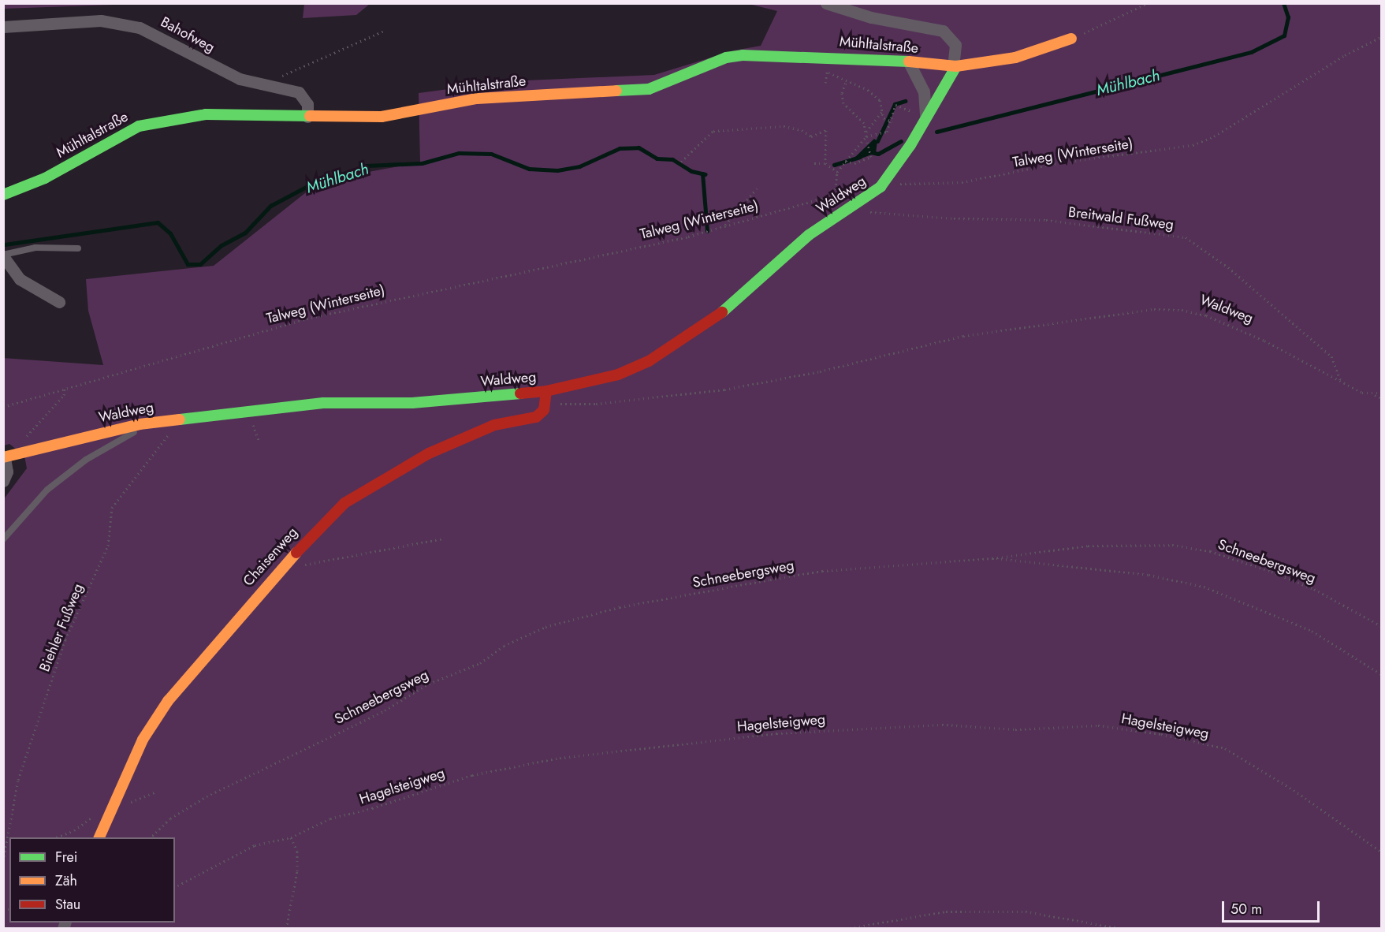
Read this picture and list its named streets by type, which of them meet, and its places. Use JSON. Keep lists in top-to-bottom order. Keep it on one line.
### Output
{"streets":{"street":["Bahofweg","Mühltalstraße","Waldweg","Chaisenweg"],"path":["Talweg (Winterseite)","Breitwald Fußweg","Schneebergsweg","Biehler Fußweg","Hagelsteigweg"]},"crossings":[["Bahofweg","Mühltalstraße"],["Mühltalstraße","Waldweg"],["Talweg (Winterseite)","Waldweg"],["Waldweg","Breitwald Fußweg"],["Waldweg","Chaisenweg"]],"water":["Mühlbach"],"legend":["Frei","Zäh","Stau"],"scale_bar":"50 m"}
